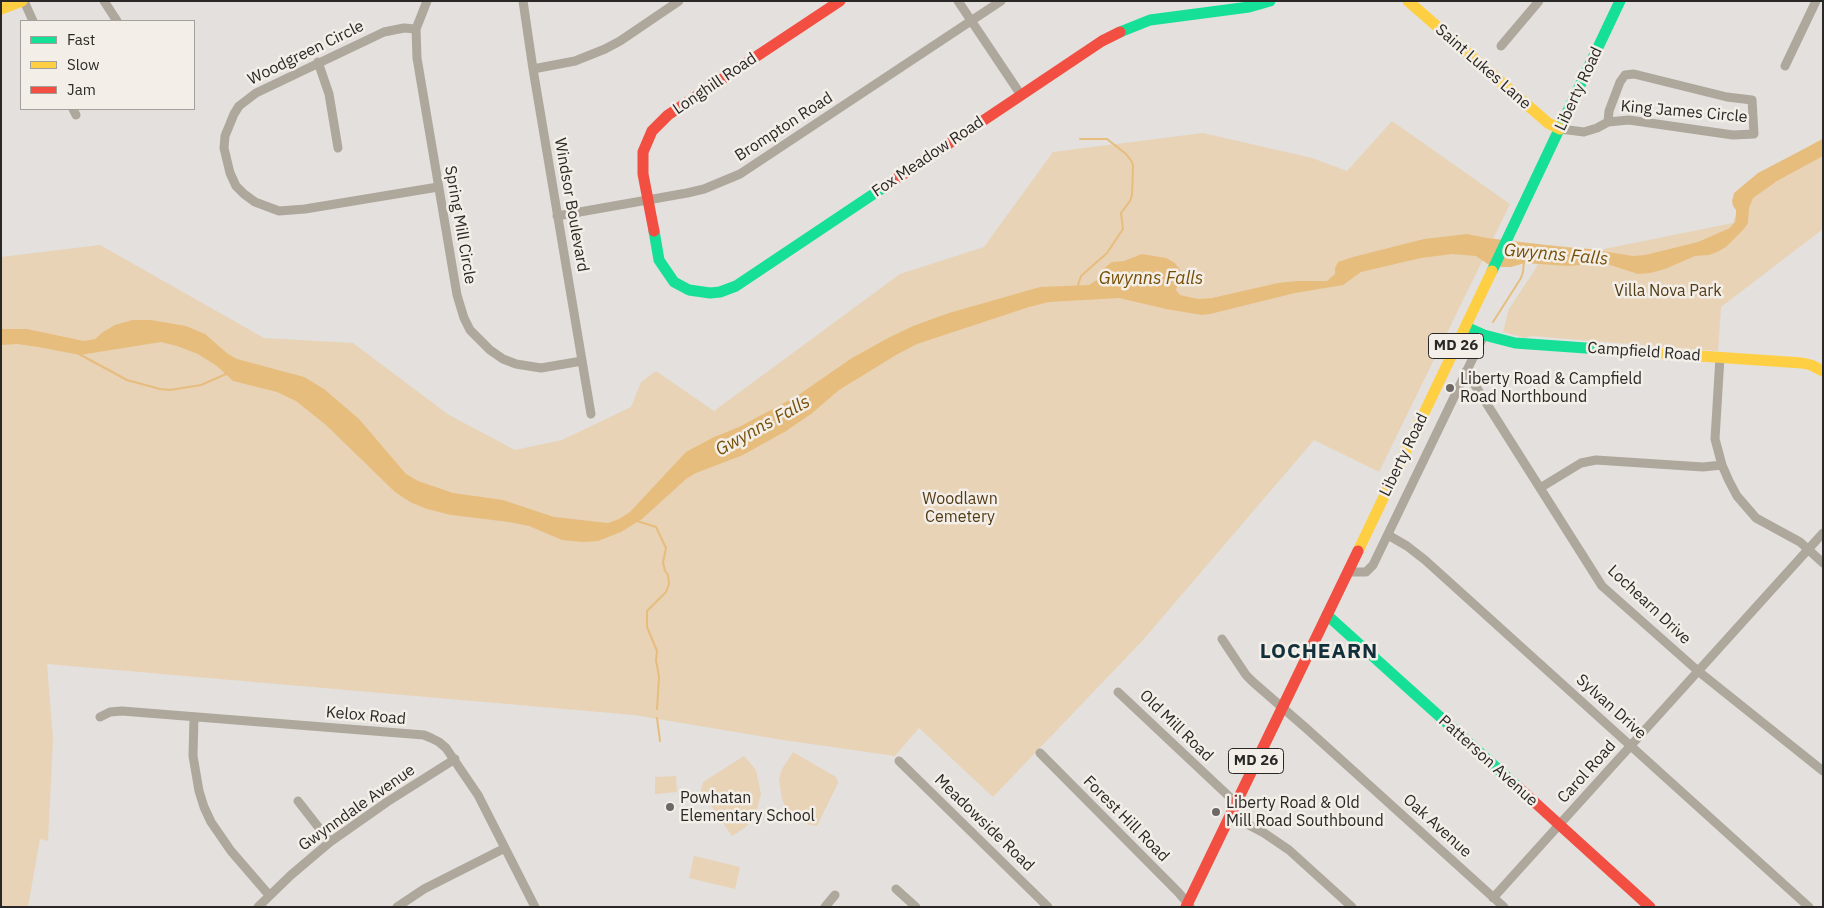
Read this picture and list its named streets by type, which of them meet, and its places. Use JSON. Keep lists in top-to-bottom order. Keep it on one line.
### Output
{"streets":{"street":["Woodgreen Circle","Saint Lukes Lane","Longhill Road","Liberty Road","King James Circle","Brompton Road","Fox Meadow Road","Windsor Boulevard","Spring Mill Circle","MD 26","Campfield Road","Lochearn Drive","Sylvan Drive","Kelox Road","Old Mill Road","Patterson Avenue","Carol Road","Gwynndale Avenue","Forest Hill Road","Meadowside Road","Oak Avenue"]},"crossings":[["Woodgreen Circle","Spring Mill Circle"],["Saint Lukes Lane","Liberty Road"],["Saint Lukes Lane","King James Circle"],["Longhill Road","Brompton Road"],["Longhill Road","Fox Meadow Road"],["Liberty Road","King James Circle"],["Liberty Road","Campfield Road"],["Liberty Road","Old Mill Road"],["Liberty Road","Patterson Avenue"],["Liberty Road","Forest Hill Road"],["Liberty Road","Oak Avenue"],["Brompton Road","Fox Meadow Road"],["Brompton Road","Windsor Boulevard"],["Windsor Boulevard","Spring Mill Circle"],["Lochearn Drive","Carol Road"],["Sylvan Drive","Carol Road"],["Kelox Road","Gwynndale Avenue"],["Patterson Avenue","Carol Road"],["Carol Road","Oak Avenue"]],"districts":["LOCHEARN"],"water":["Gwynns Falls"],"parks":["Villa Nova Park","Woodlawn Cemetery"],"places":["Liberty Road & Campfield Road Northbound","Powhatan Elementary School","Liberty Road & Old Mill Road Southbound"],"legend":["Fast","Slow","Jam"]}
